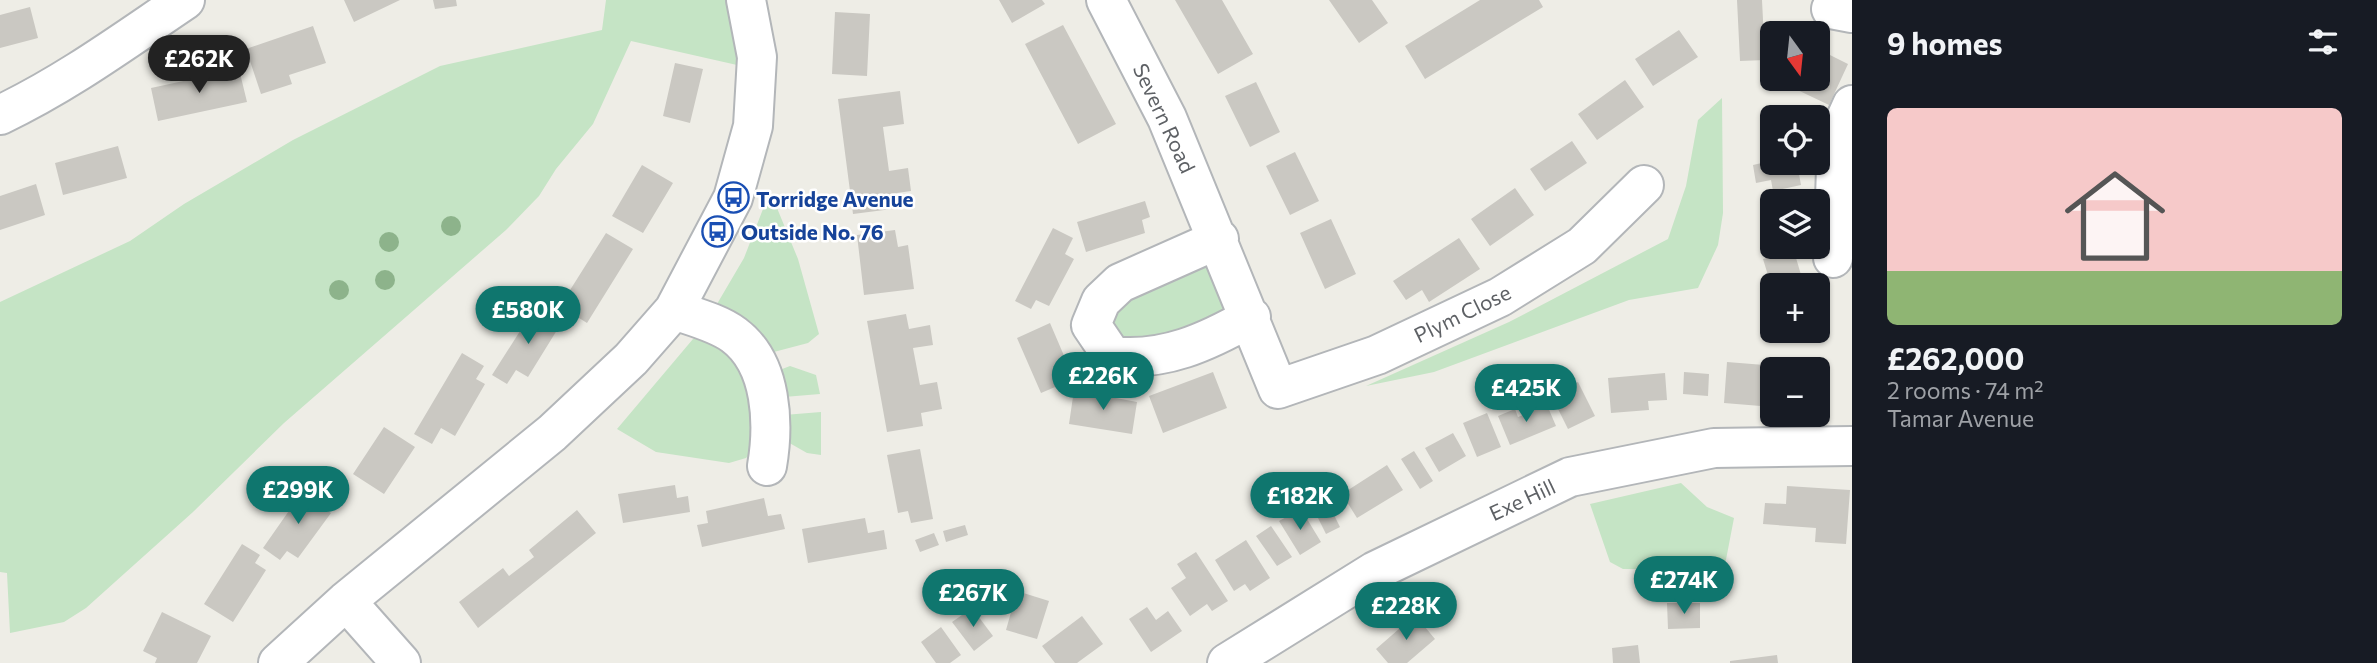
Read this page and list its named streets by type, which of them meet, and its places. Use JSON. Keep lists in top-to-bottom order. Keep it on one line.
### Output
{"streets":{"street":["Severn Road","Plym Close","Exe Hill"]},"crossings":[["Severn Road","Plym Close"]],"places":{"bus stop":["Torridge Avenue","Outside No. 76"]},"north":"bottom","page":{"heading":"9 homes","map_buttons":["+","−"],"price":["£262K","£580K","£226K","£425K","£299K","£182K","£274K","£267K","£228K"],"list":[{"name":"£262,000","note":"2 rooms · 74 m² · Tamar Avenue"}]}}
